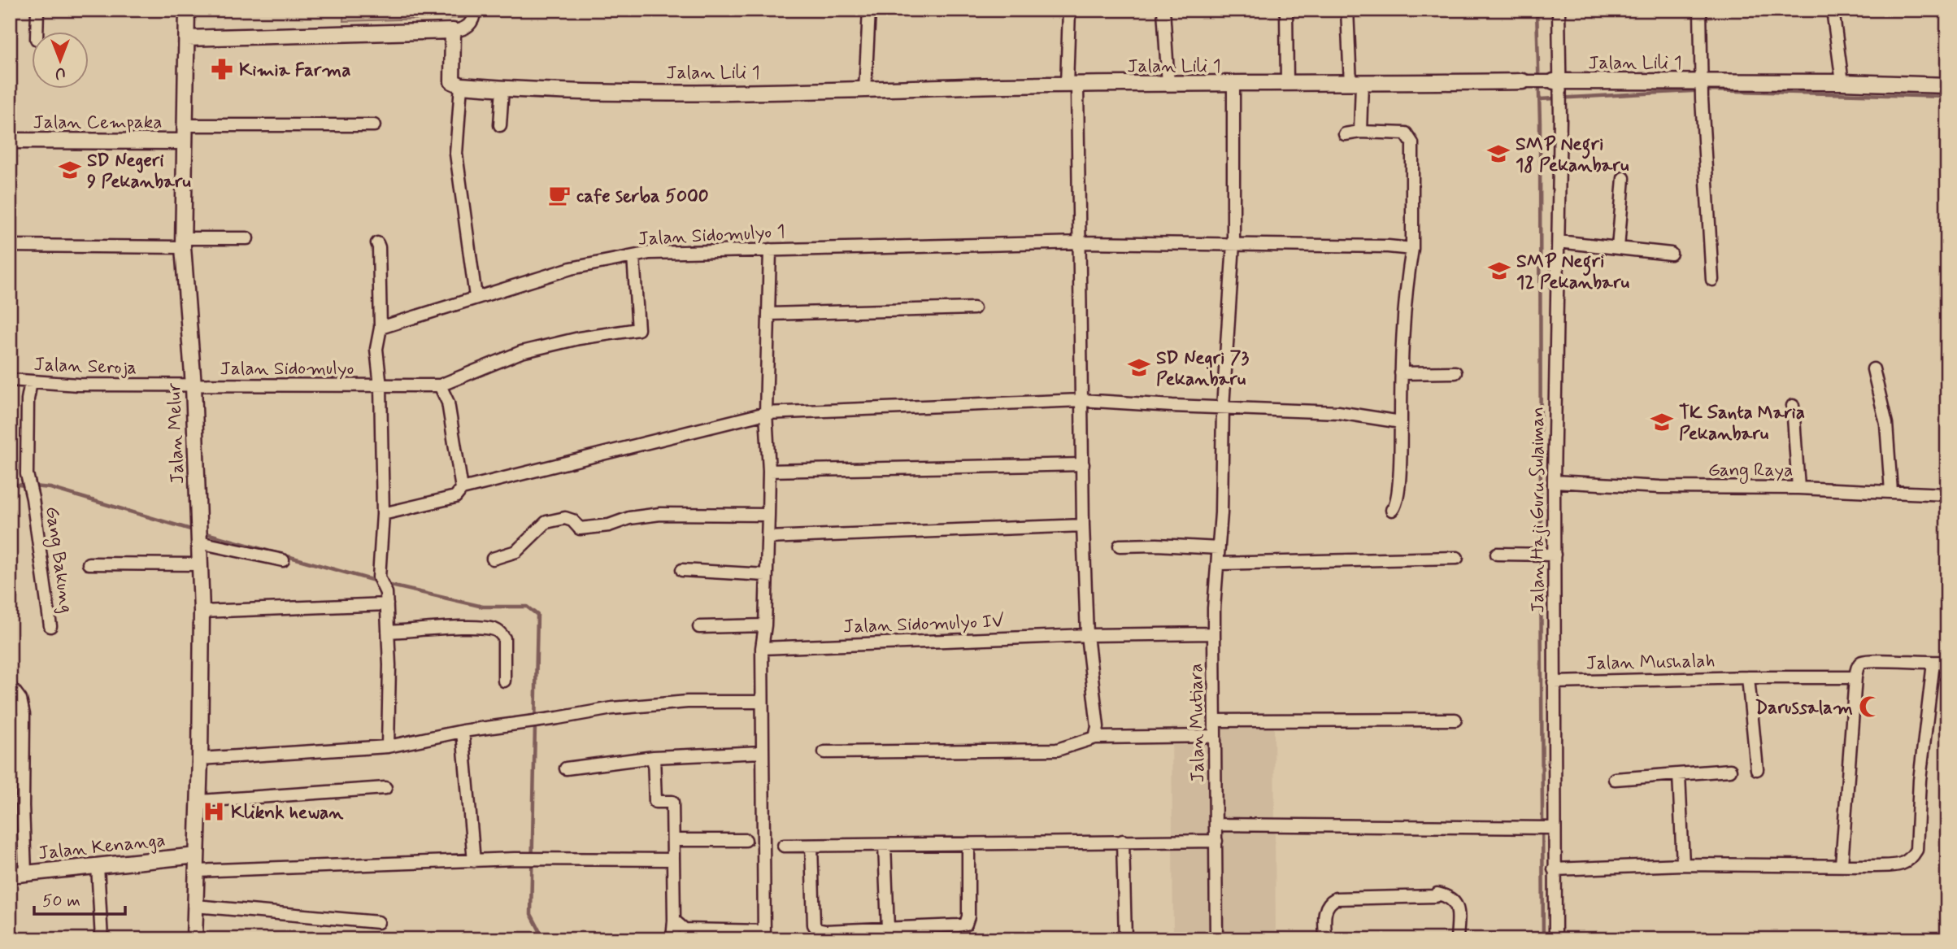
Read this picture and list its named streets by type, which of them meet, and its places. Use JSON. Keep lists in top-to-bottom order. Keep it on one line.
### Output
{"streets":{"street":["Jalan Lili 1","Jalan Cempaka","Jalan Sidomulyo 1","Jalan Seroja","Jalan Sidomulyo","Jalan Melur","Gang Raya","Jalan Haji Guru Sulaiman","Gang Bakung","Jalan Sidomulyo IV","Jalan Mushalah","Jalan Mutiara","Jalan Kenanga"]},"crossings":[["Jalan Lili 1","Jalan Haji Guru Sulaiman"],["Jalan Lili 1","Jalan Mutiara"],["Jalan Cempaka","Jalan Melur"],["Jalan Sidomulyo 1","Jalan Mutiara"],["Jalan Seroja","Jalan Sidomulyo"],["Jalan Seroja","Jalan Melur"],["Jalan Seroja","Gang Bakung"],["Jalan Sidomulyo","Jalan Melur"],["Jalan Melur","Jalan Kenanga"],["Gang Raya","Jalan Haji Guru Sulaiman"],["Jalan Haji Guru Sulaiman","Jalan Mushalah"]],"places":{"pharmacy":["Kimia Farma"],"school or university":["SMP Negri 18 Pekanbaru","SD Negeri 9 Pekanbaru","SMP Negri 12 Pekanbaru","SD Negri 73 Pekanbaru","TK Santa Maria Pekanbaru"],"cafe":["cafe serba 5000"],"mosque":["Darussalam"],"hospital":["Kliknk hewan"]},"scale_bar":"50 m","north":"bottom"}
